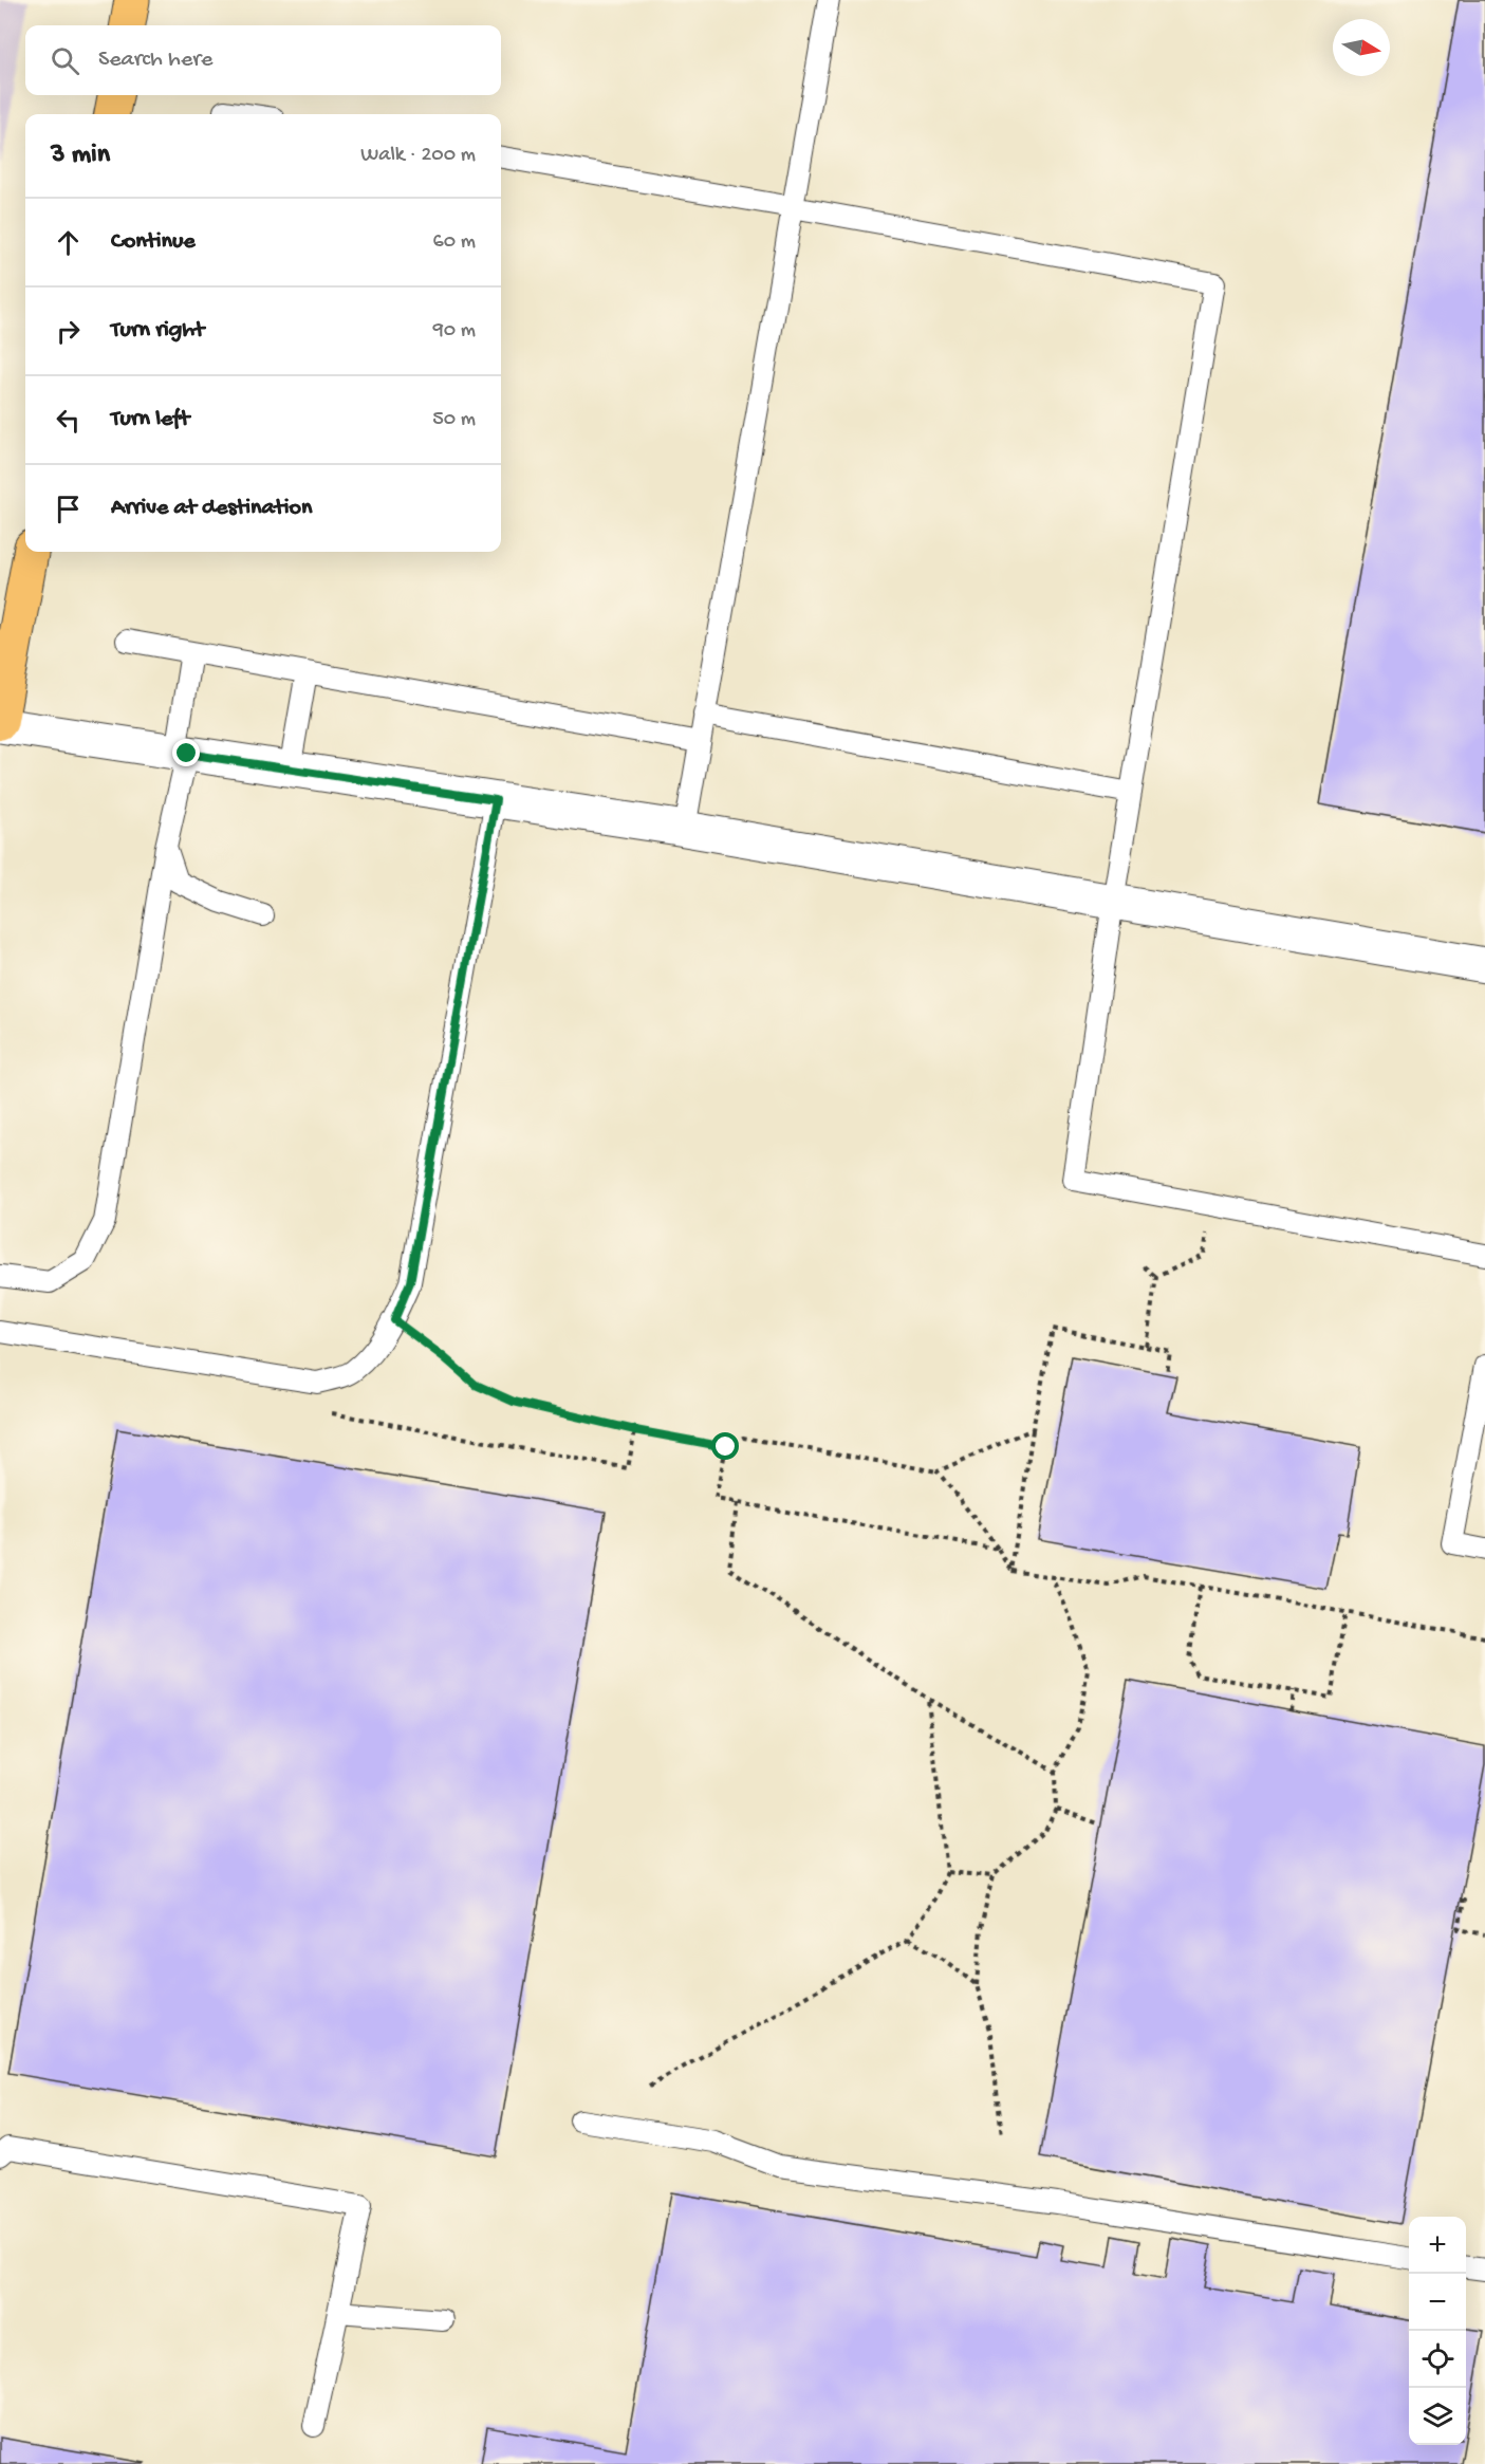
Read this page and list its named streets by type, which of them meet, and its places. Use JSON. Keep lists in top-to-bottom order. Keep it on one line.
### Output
{"north":"right","page":{"search":"Search here","heading":["3 min","Walk · 200 m"],"list":[["Continue","60 m"],["Turn right","90 m"],["Turn left","50 m"],"Arrive at destination"],"map_buttons":["+","−"]}}
